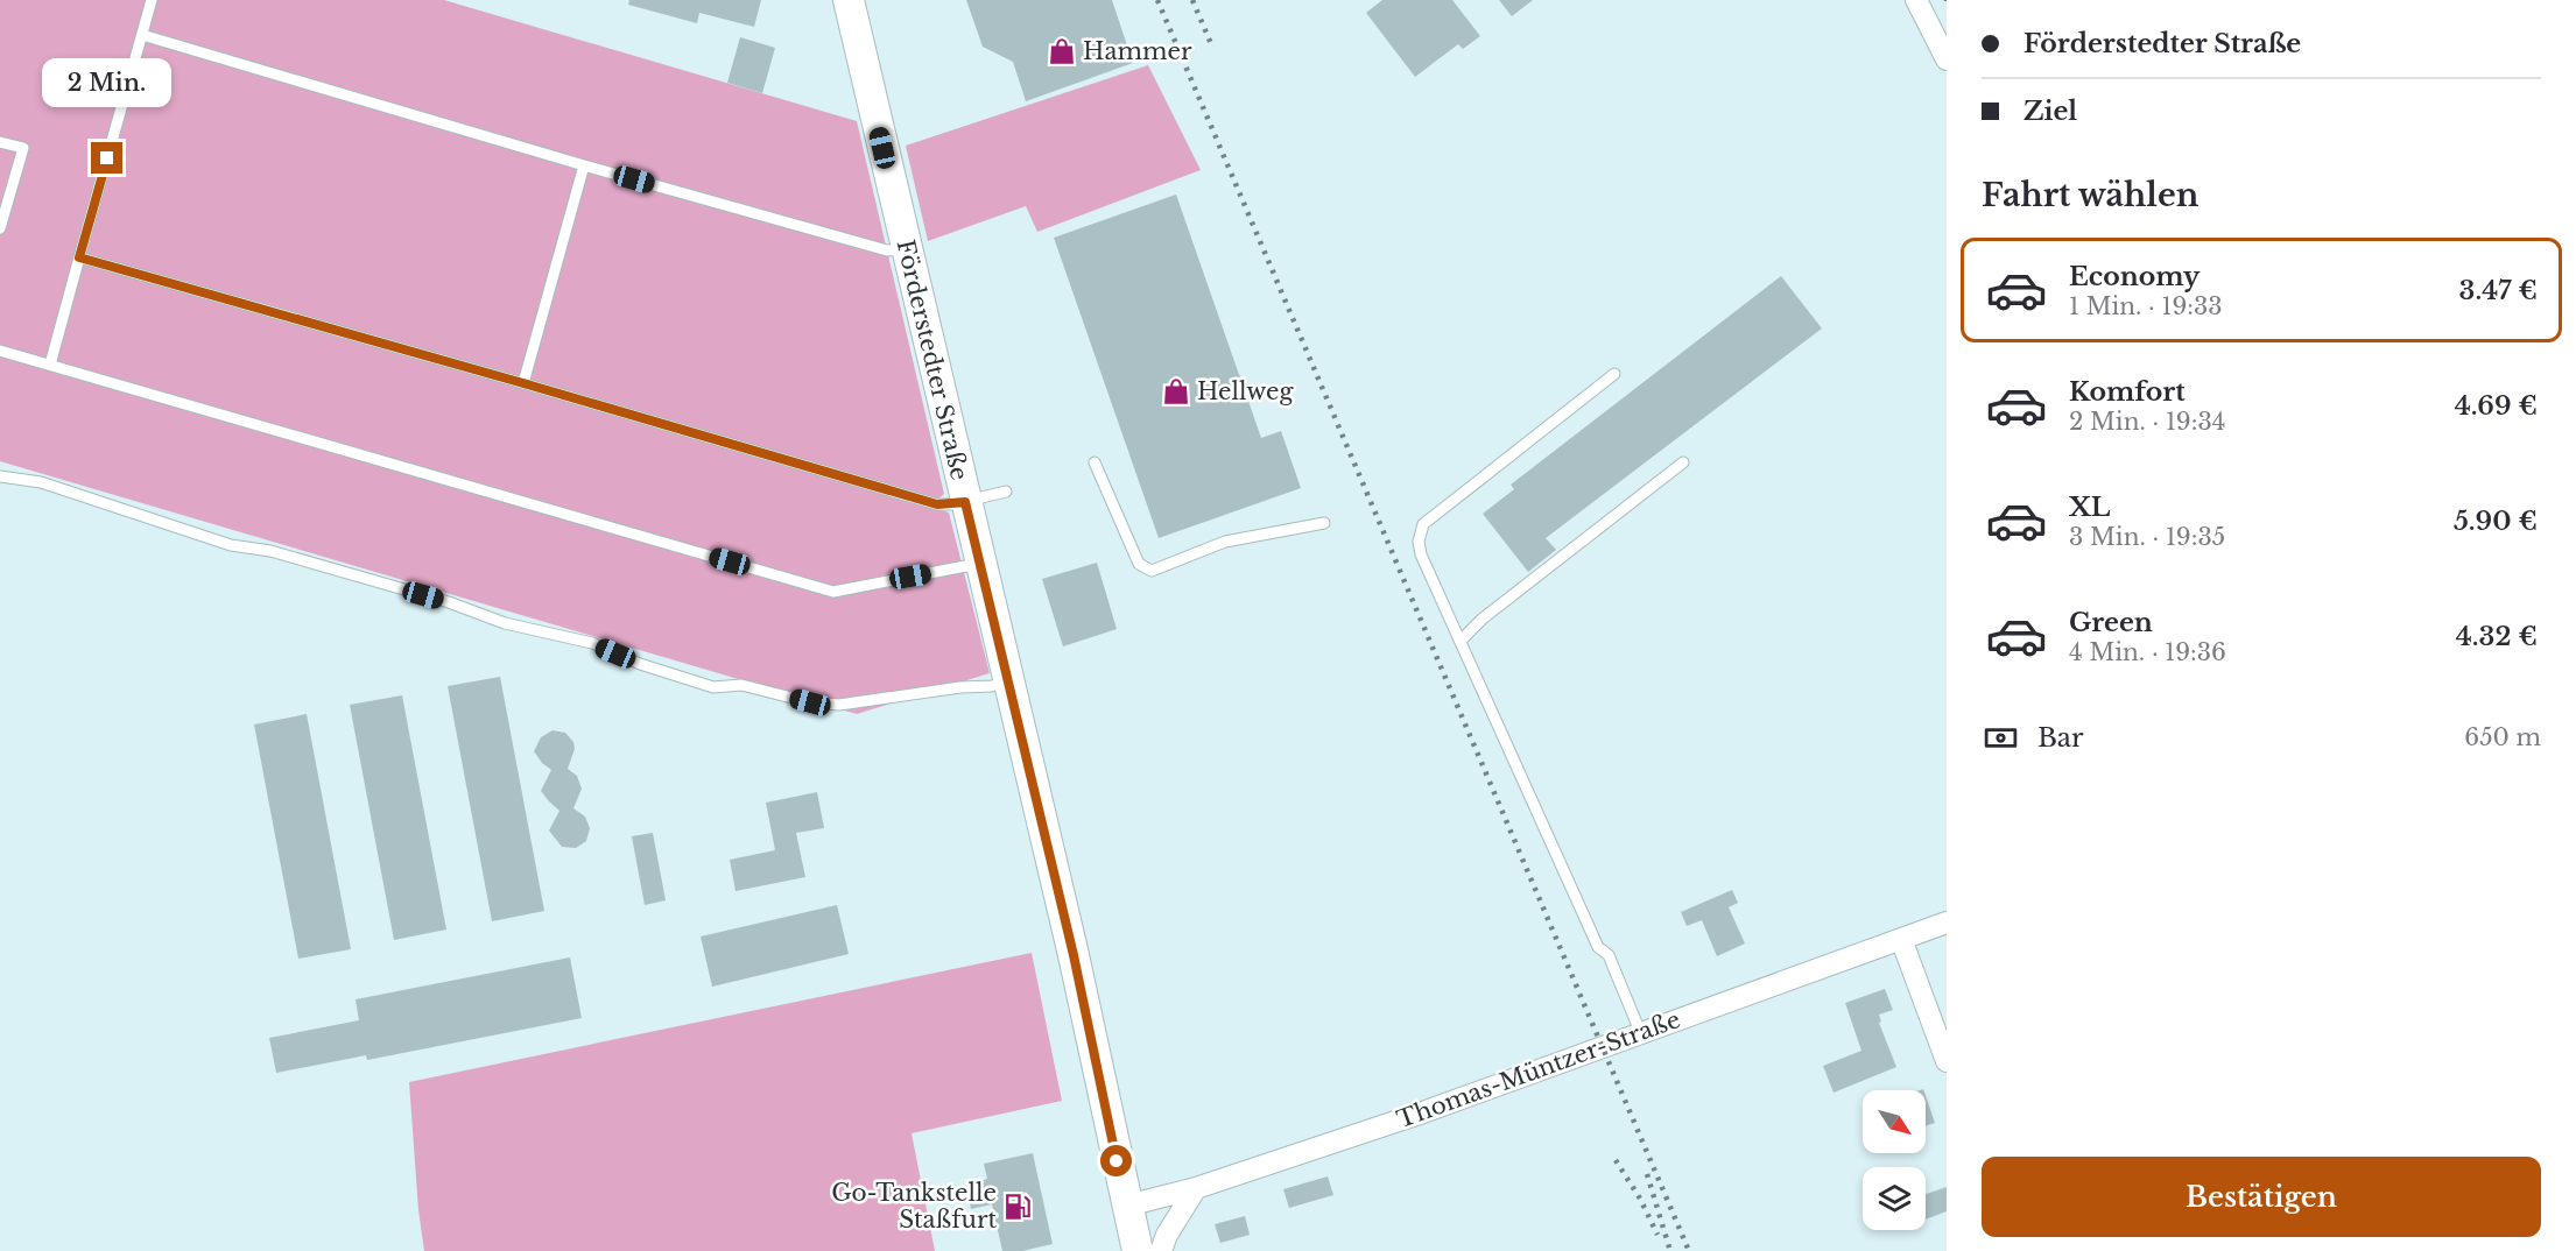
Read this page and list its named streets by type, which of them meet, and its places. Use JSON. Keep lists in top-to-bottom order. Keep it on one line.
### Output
{"streets":{"main road":["Förderstedter Straße"],"street":["Thomas-Müntzer-Straße"]},"crossings":[["Förderstedter Straße","Thomas-Müntzer-Straße"]],"places":{"shop":["Hammer","Hellweg"],"fuel station":["Go-Tankstelle Staßfurt"]},"north":"bottom right","page":{"banner":["Förderstedter Straße","Ziel"],"bubble":"2 Min.","heading":"Fahrt wählen","list":[{"name":"Economy","note":"1 Min. · 19:33","value":"3.47 €"},{"name":"Komfort","note":"2 Min. · 19:34","value":"4.69 €"},{"name":"XL","note":"3 Min. · 19:35","value":"5.90 €"},{"name":"Green","note":"4 Min. · 19:36","value":"4.32 €"}],"pay":["Bar","650 m"],"buttons":"Bestätigen"}}
